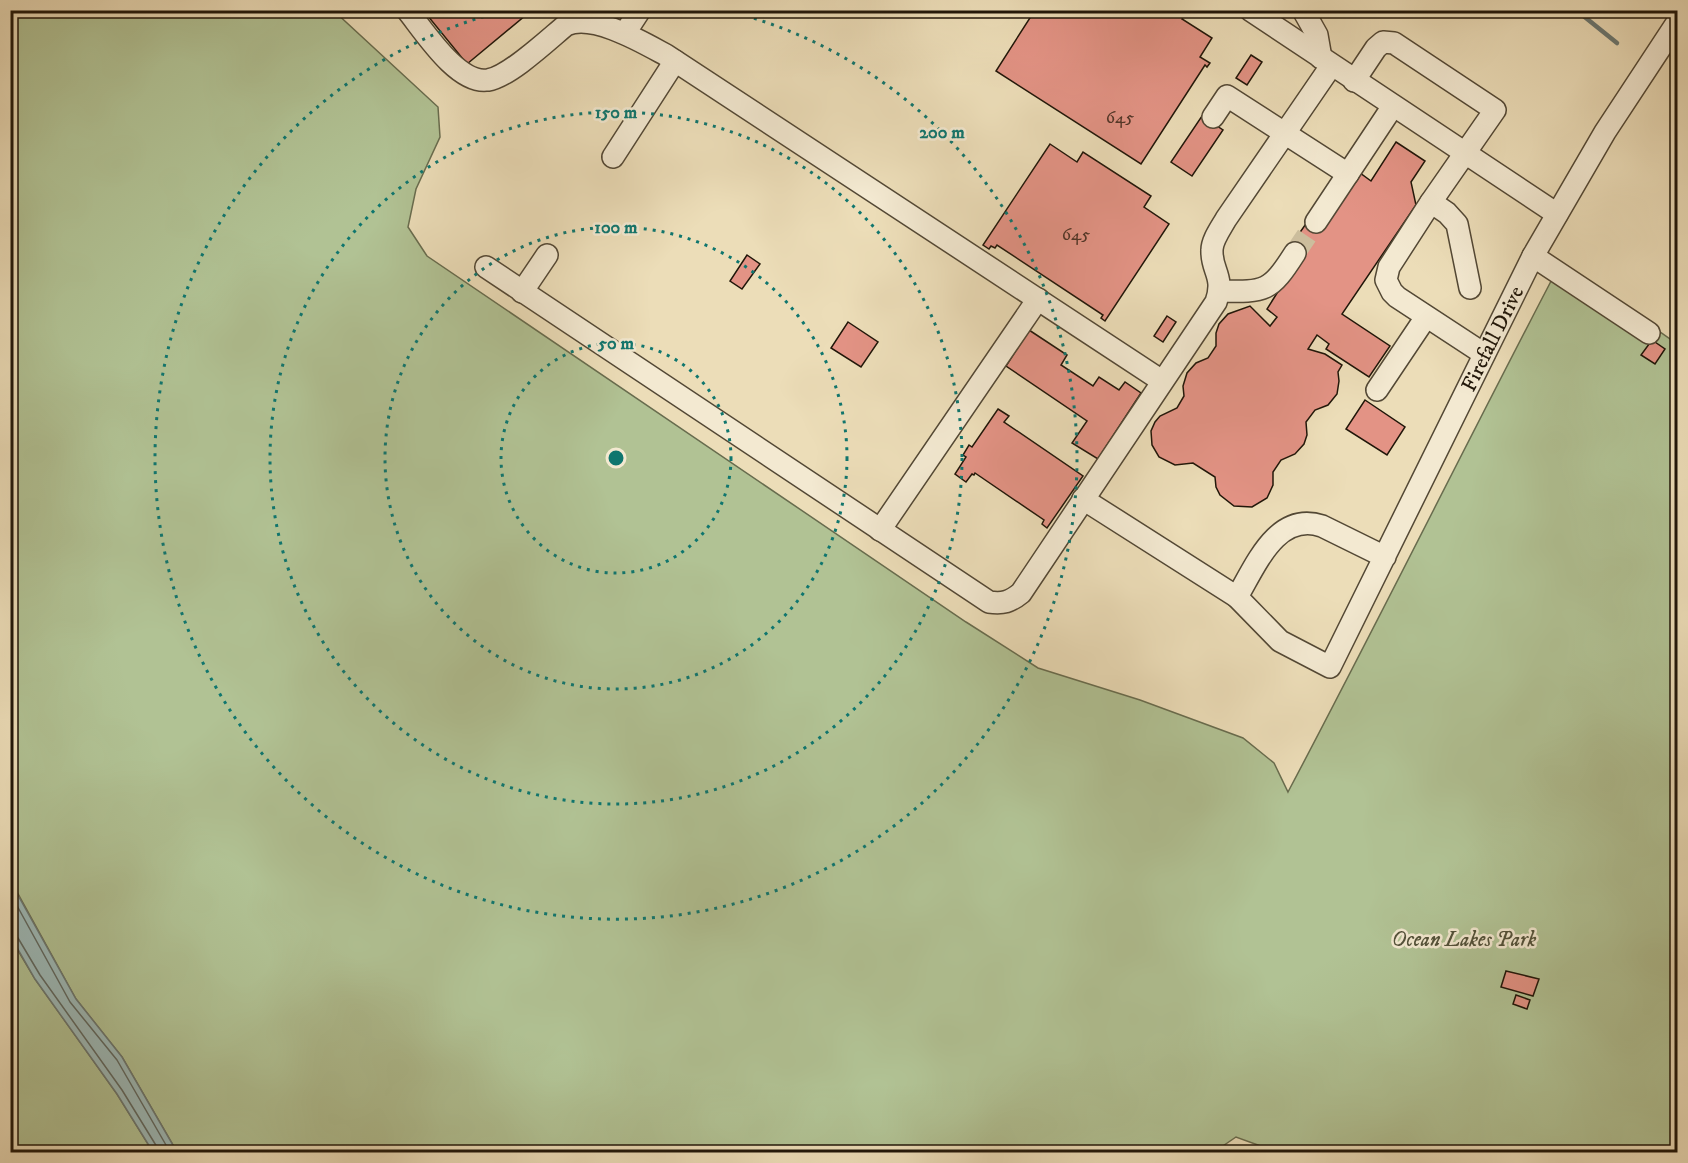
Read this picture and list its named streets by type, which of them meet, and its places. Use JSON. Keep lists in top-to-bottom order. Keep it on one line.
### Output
{"streets":{"street":["Firefall Drive"]},"parks":["Ocean Lakes Park"],"house_numbers":["645","645"],"rings":["150 m","200 m","100 m","50 m"]}
